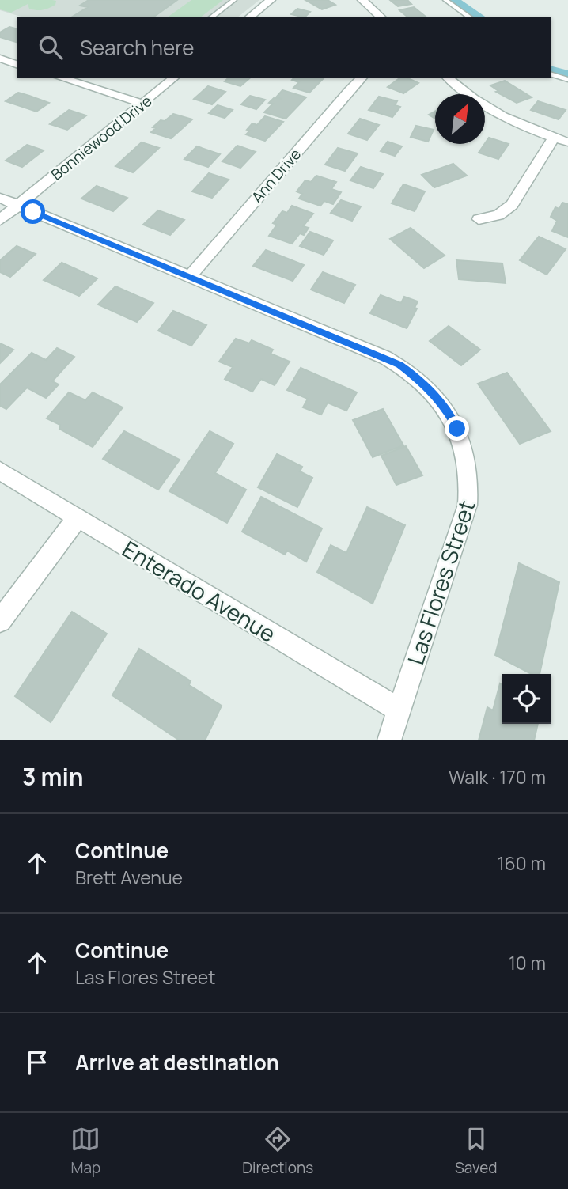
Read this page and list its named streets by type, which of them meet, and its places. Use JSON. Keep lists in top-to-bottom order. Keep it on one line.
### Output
{"streets":{"street":["Bonniewood Drive","Ann Drive","Las Flores Street","Enterado Avenue"]},"crossings":[["Bonniewood Drive","Las Flores Street"],["Ann Drive","Las Flores Street"],["Las Flores Street","Enterado Avenue"]],"north":"top right","page":{"search":"Search here","heading":["3 min","Walk · 170 m"],"list":[["Continue","Brett Avenue","160 m"],["Continue","Las Flores Street","10 m"],"Arrive at destination"],"nav":["Map","Directions","Saved"]}}
